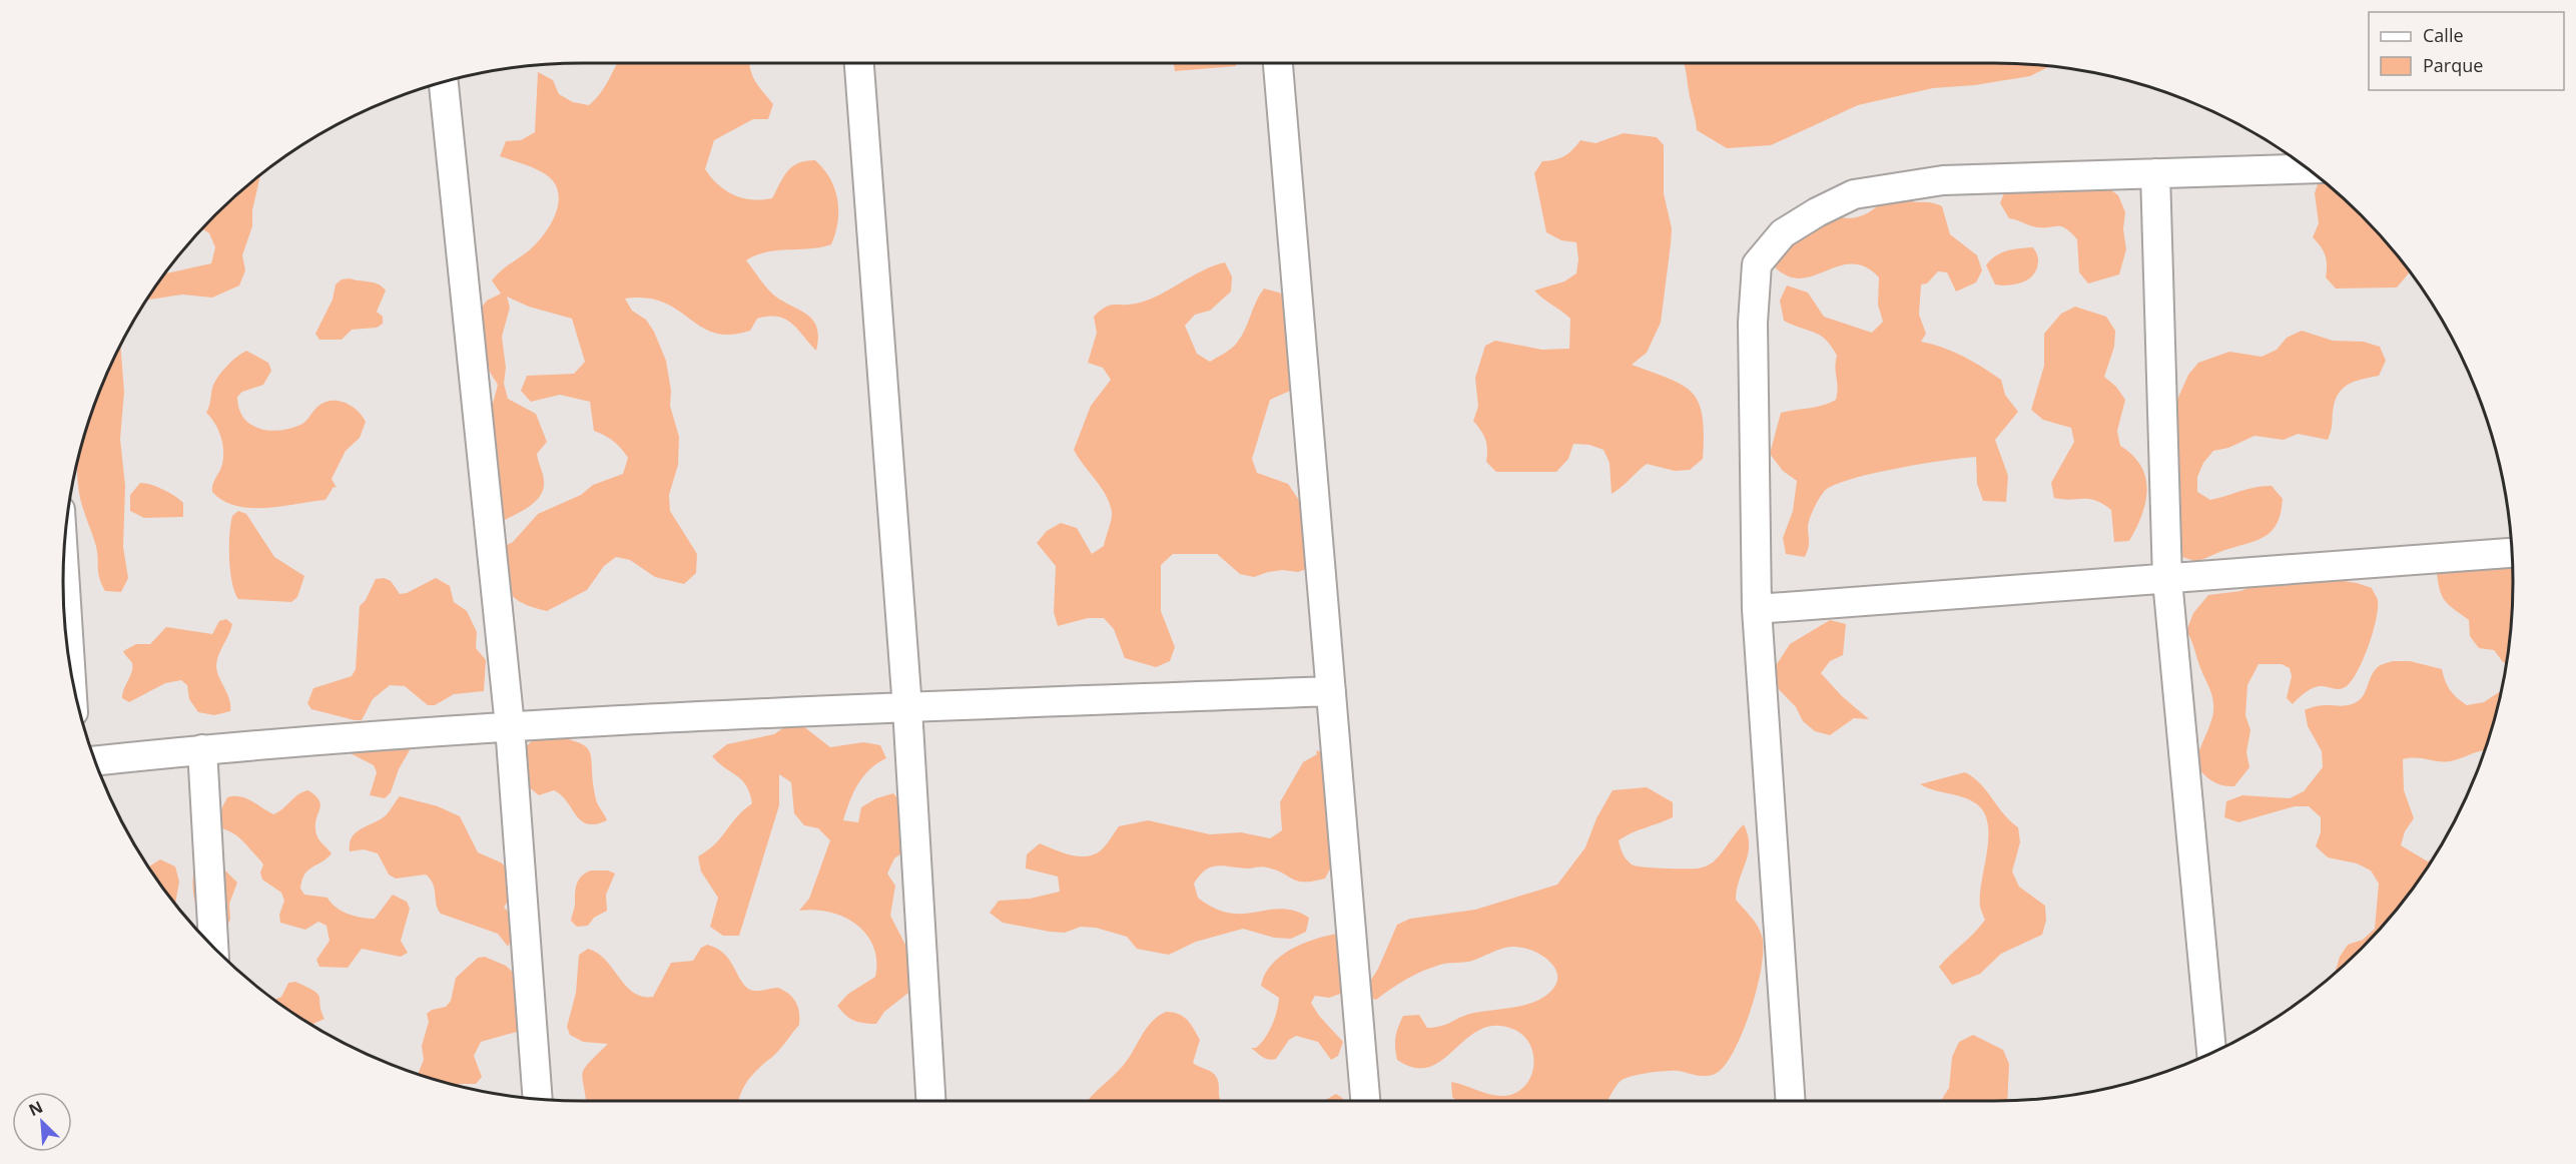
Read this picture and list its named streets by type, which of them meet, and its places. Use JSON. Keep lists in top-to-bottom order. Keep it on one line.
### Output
{"legend":["Calle","Parque"],"north":"top left"}
